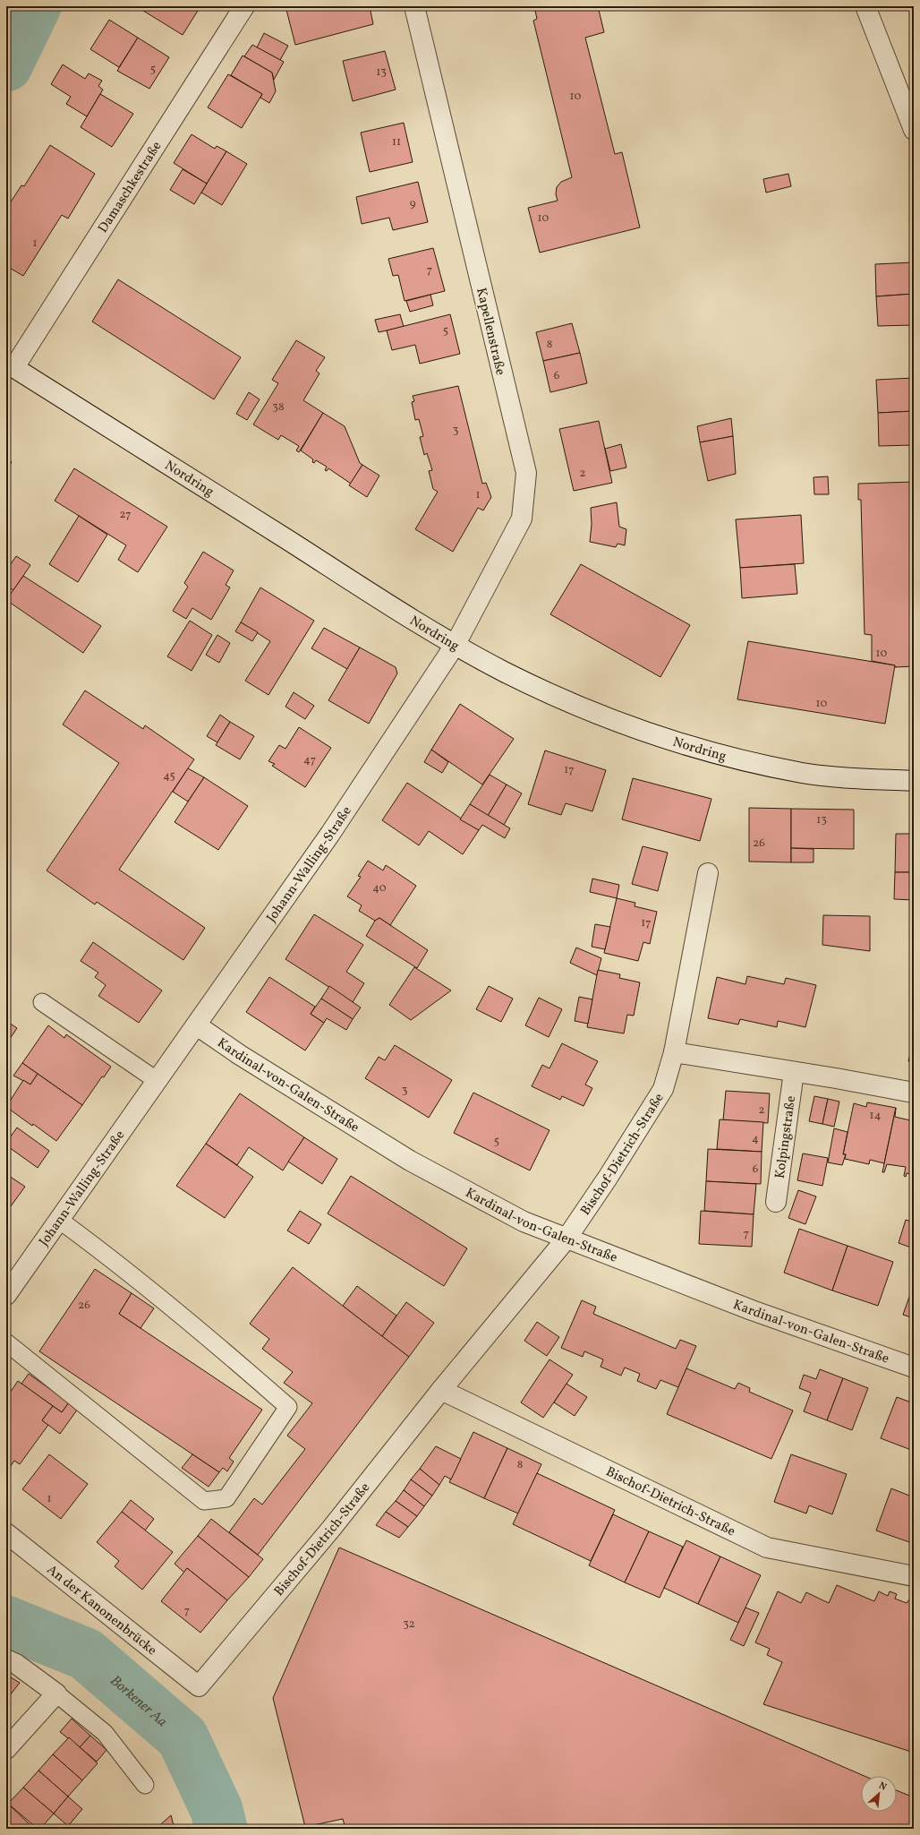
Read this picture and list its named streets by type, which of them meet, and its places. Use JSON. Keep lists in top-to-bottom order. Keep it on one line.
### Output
{"streets":{"street":["Damaschkestraße","Kapellenstraße","Nordring","Johann-Walling-Straße","Kardinal-von-Galen-Straße","Kolpingstraße","Bischof-Dietrich-Straße","An der Kanonenbrücke"]},"crossings":[["Damaschkestraße","Nordring"],["Kapellenstraße","Nordring"],["Kapellenstraße","Johann-Walling-Straße"],["Nordring","Johann-Walling-Straße"],["Johann-Walling-Straße","Kardinal-von-Galen-Straße"],["Kardinal-von-Galen-Straße","Bischof-Dietrich-Straße"],["Bischof-Dietrich-Straße","An der Kanonenbrücke"]],"water":["Borkener Aa"],"house_numbers":["5","13","10","11","9","10","1","7","5","8","6","38","3","2","1","27","10","10","47","17","45","13","26","40","17","3","2","14","4","5","6","7","26","8","1","7","32"],"north":"top right"}
